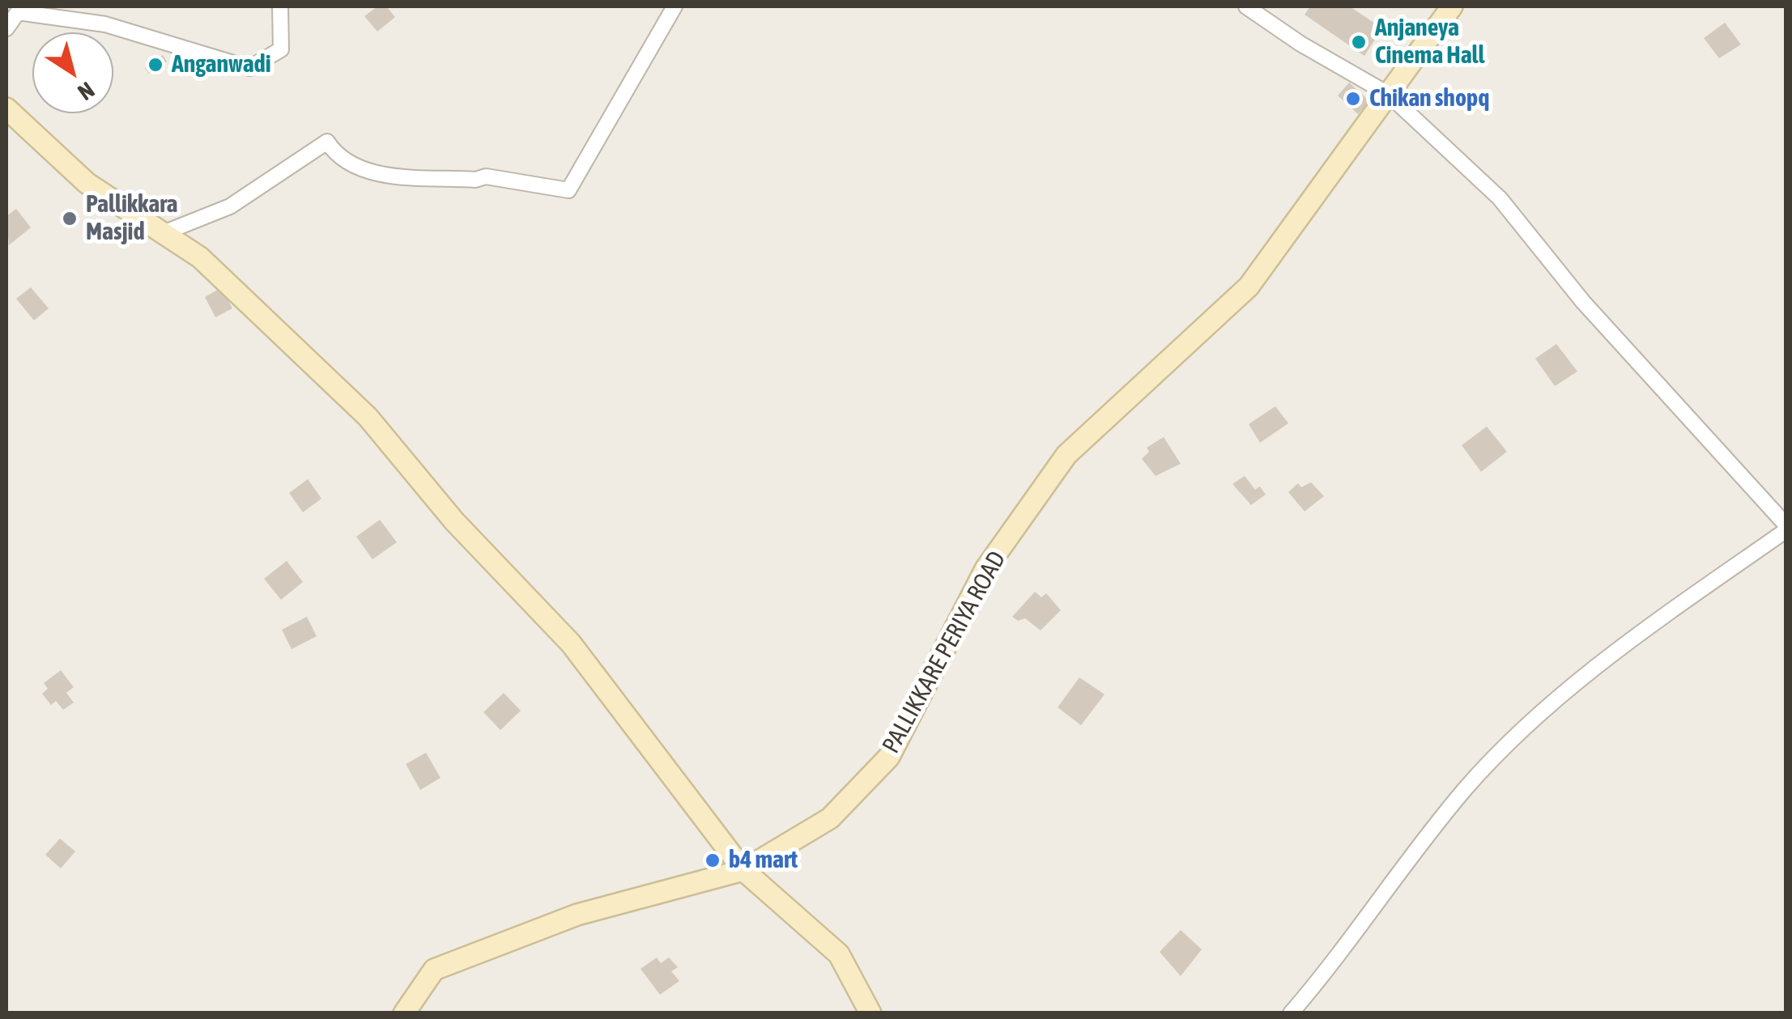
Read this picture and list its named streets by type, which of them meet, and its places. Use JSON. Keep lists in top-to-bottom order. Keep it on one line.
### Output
{"streets":{"main road":["PALLIKKARE PERIYA ROAD"]},"places":["Anjaneya Cinema Hall","Anganwadi","Chikan shopq","Pallikkara Masjid","b4 mart"],"north":"bottom right"}
